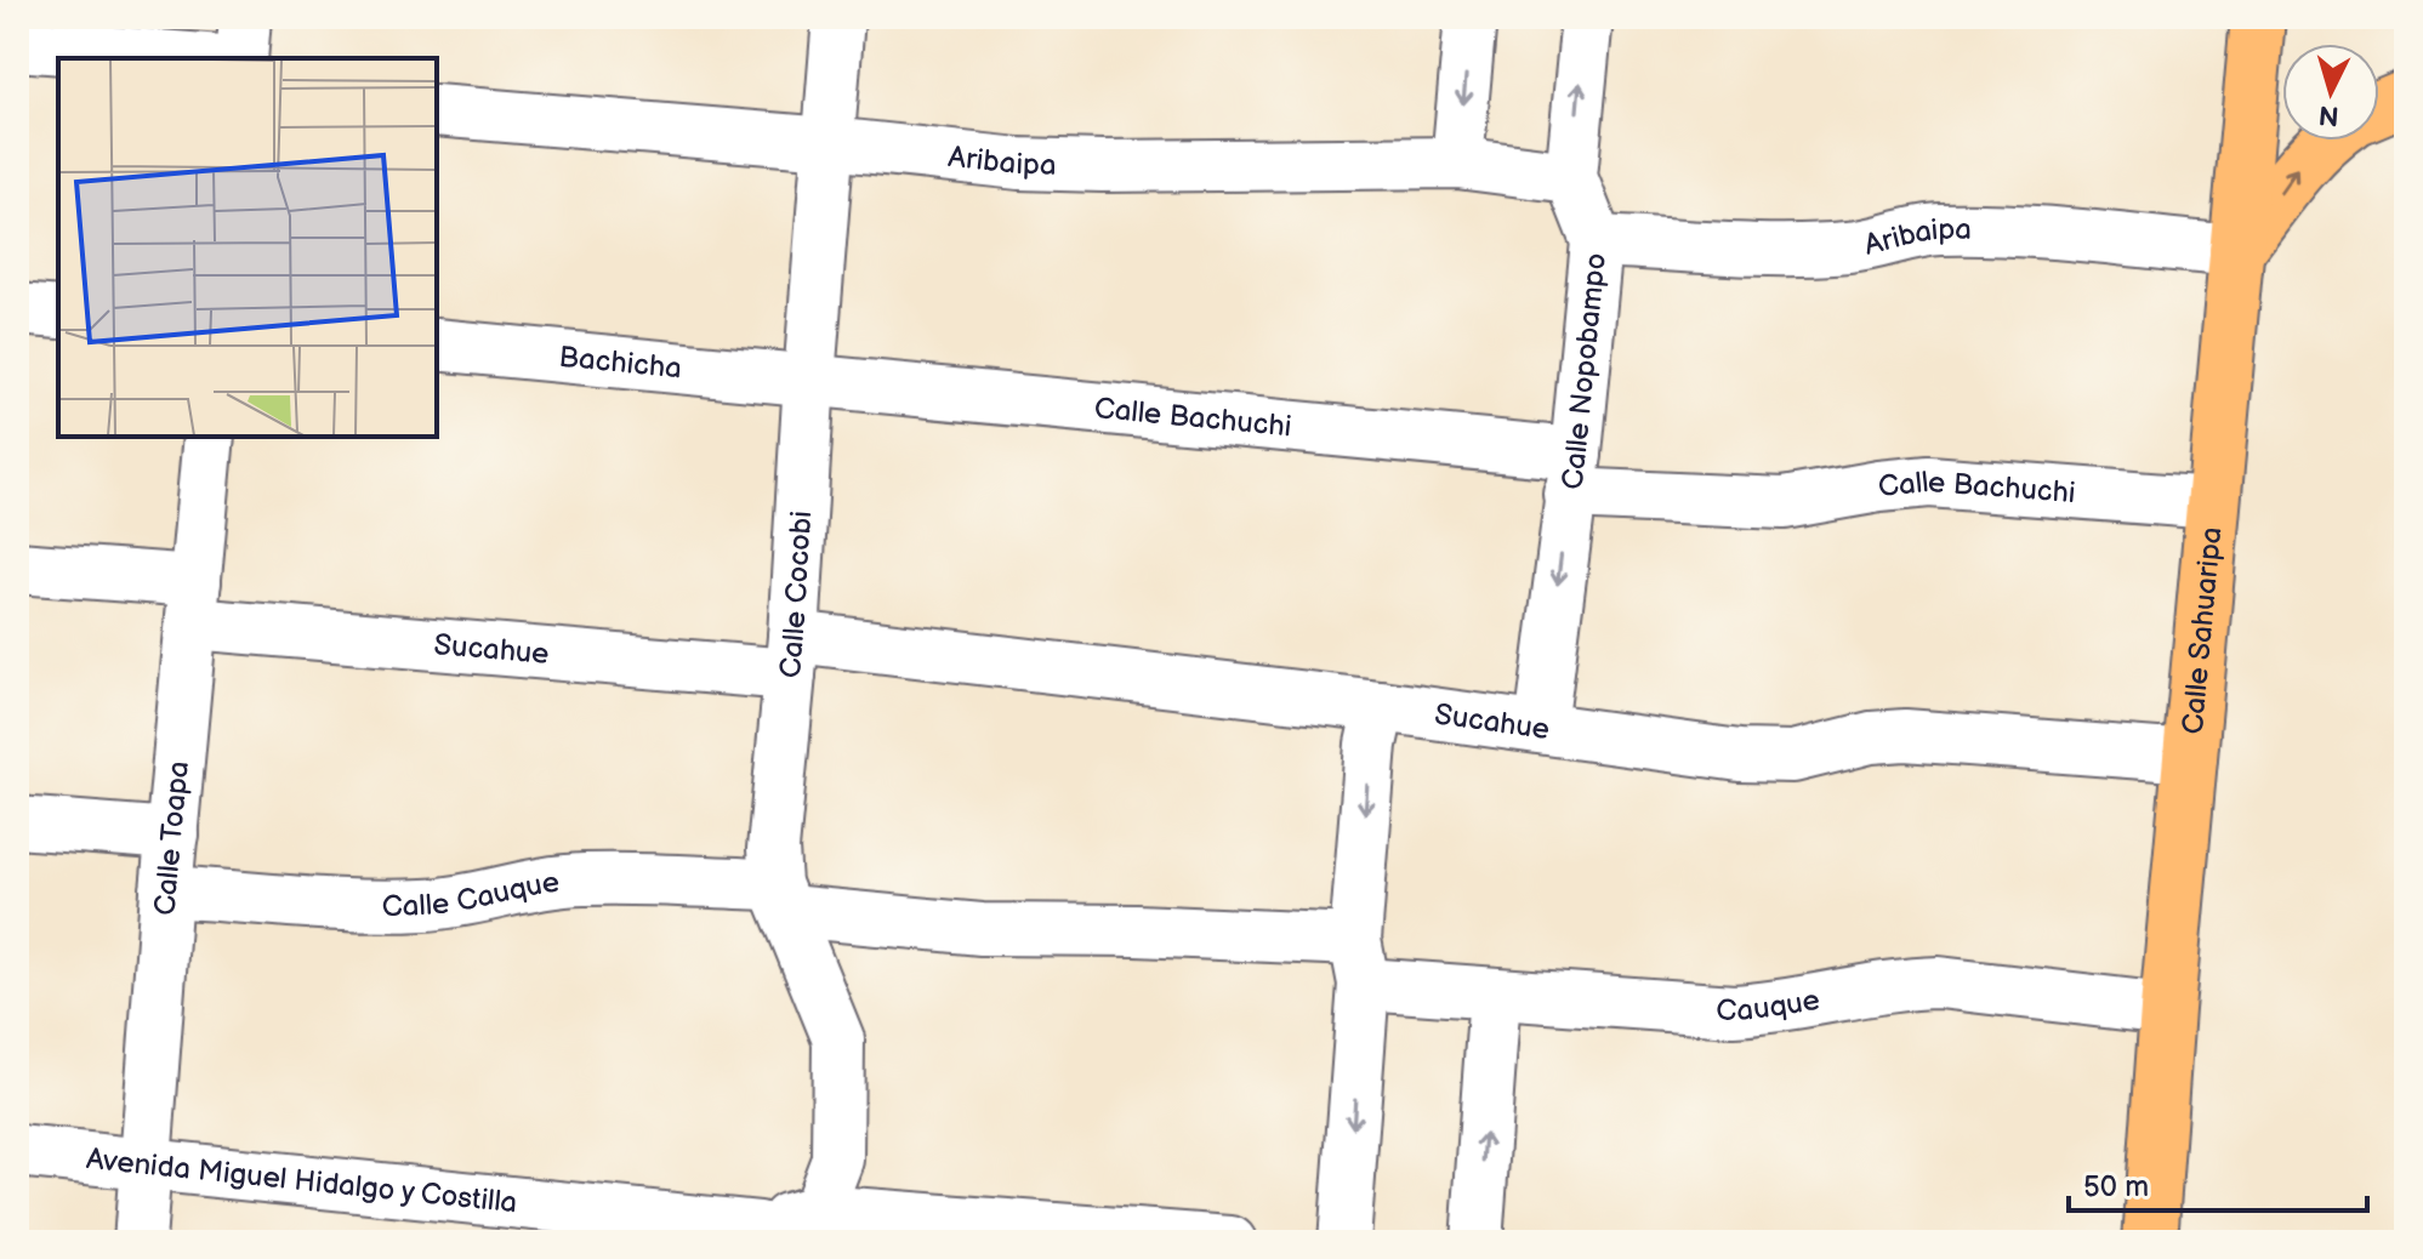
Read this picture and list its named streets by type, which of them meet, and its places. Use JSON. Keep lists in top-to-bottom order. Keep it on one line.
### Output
{"streets":{"main road":["Calle Sahuaripa"],"street":["Aribaipa","Bachicha","Calle Nopobampo","Calle Bachuchi","Calle Cocobi","Sucahue","Calle Toapa","Calle Cauque","Cauque","Avenida Miguel Hidalgo y Costilla"]},"crossings":[["Aribaipa","Calle Nopobampo"],["Aribaipa","Calle Cocobi"],["Aribaipa","Calle Sahuaripa"],["Bachicha","Calle Bachuchi"],["Bachicha","Calle Cocobi"],["Calle Nopobampo","Calle Bachuchi"],["Calle Nopobampo","Sucahue"],["Calle Bachuchi","Calle Cocobi"],["Calle Bachuchi","Calle Sahuaripa"],["Calle Cocobi","Sucahue"],["Calle Cocobi","Calle Cauque"],["Calle Cocobi","Avenida Miguel Hidalgo y Costilla"],["Calle Sahuaripa","Sucahue"],["Calle Sahuaripa","Cauque"],["Sucahue","Calle Toapa"],["Calle Toapa","Calle Cauque"],["Calle Toapa","Avenida Miguel Hidalgo y Costilla"],["Calle Cauque","Cauque"]],"scale_bar":"50 m","north":"bottom"}
